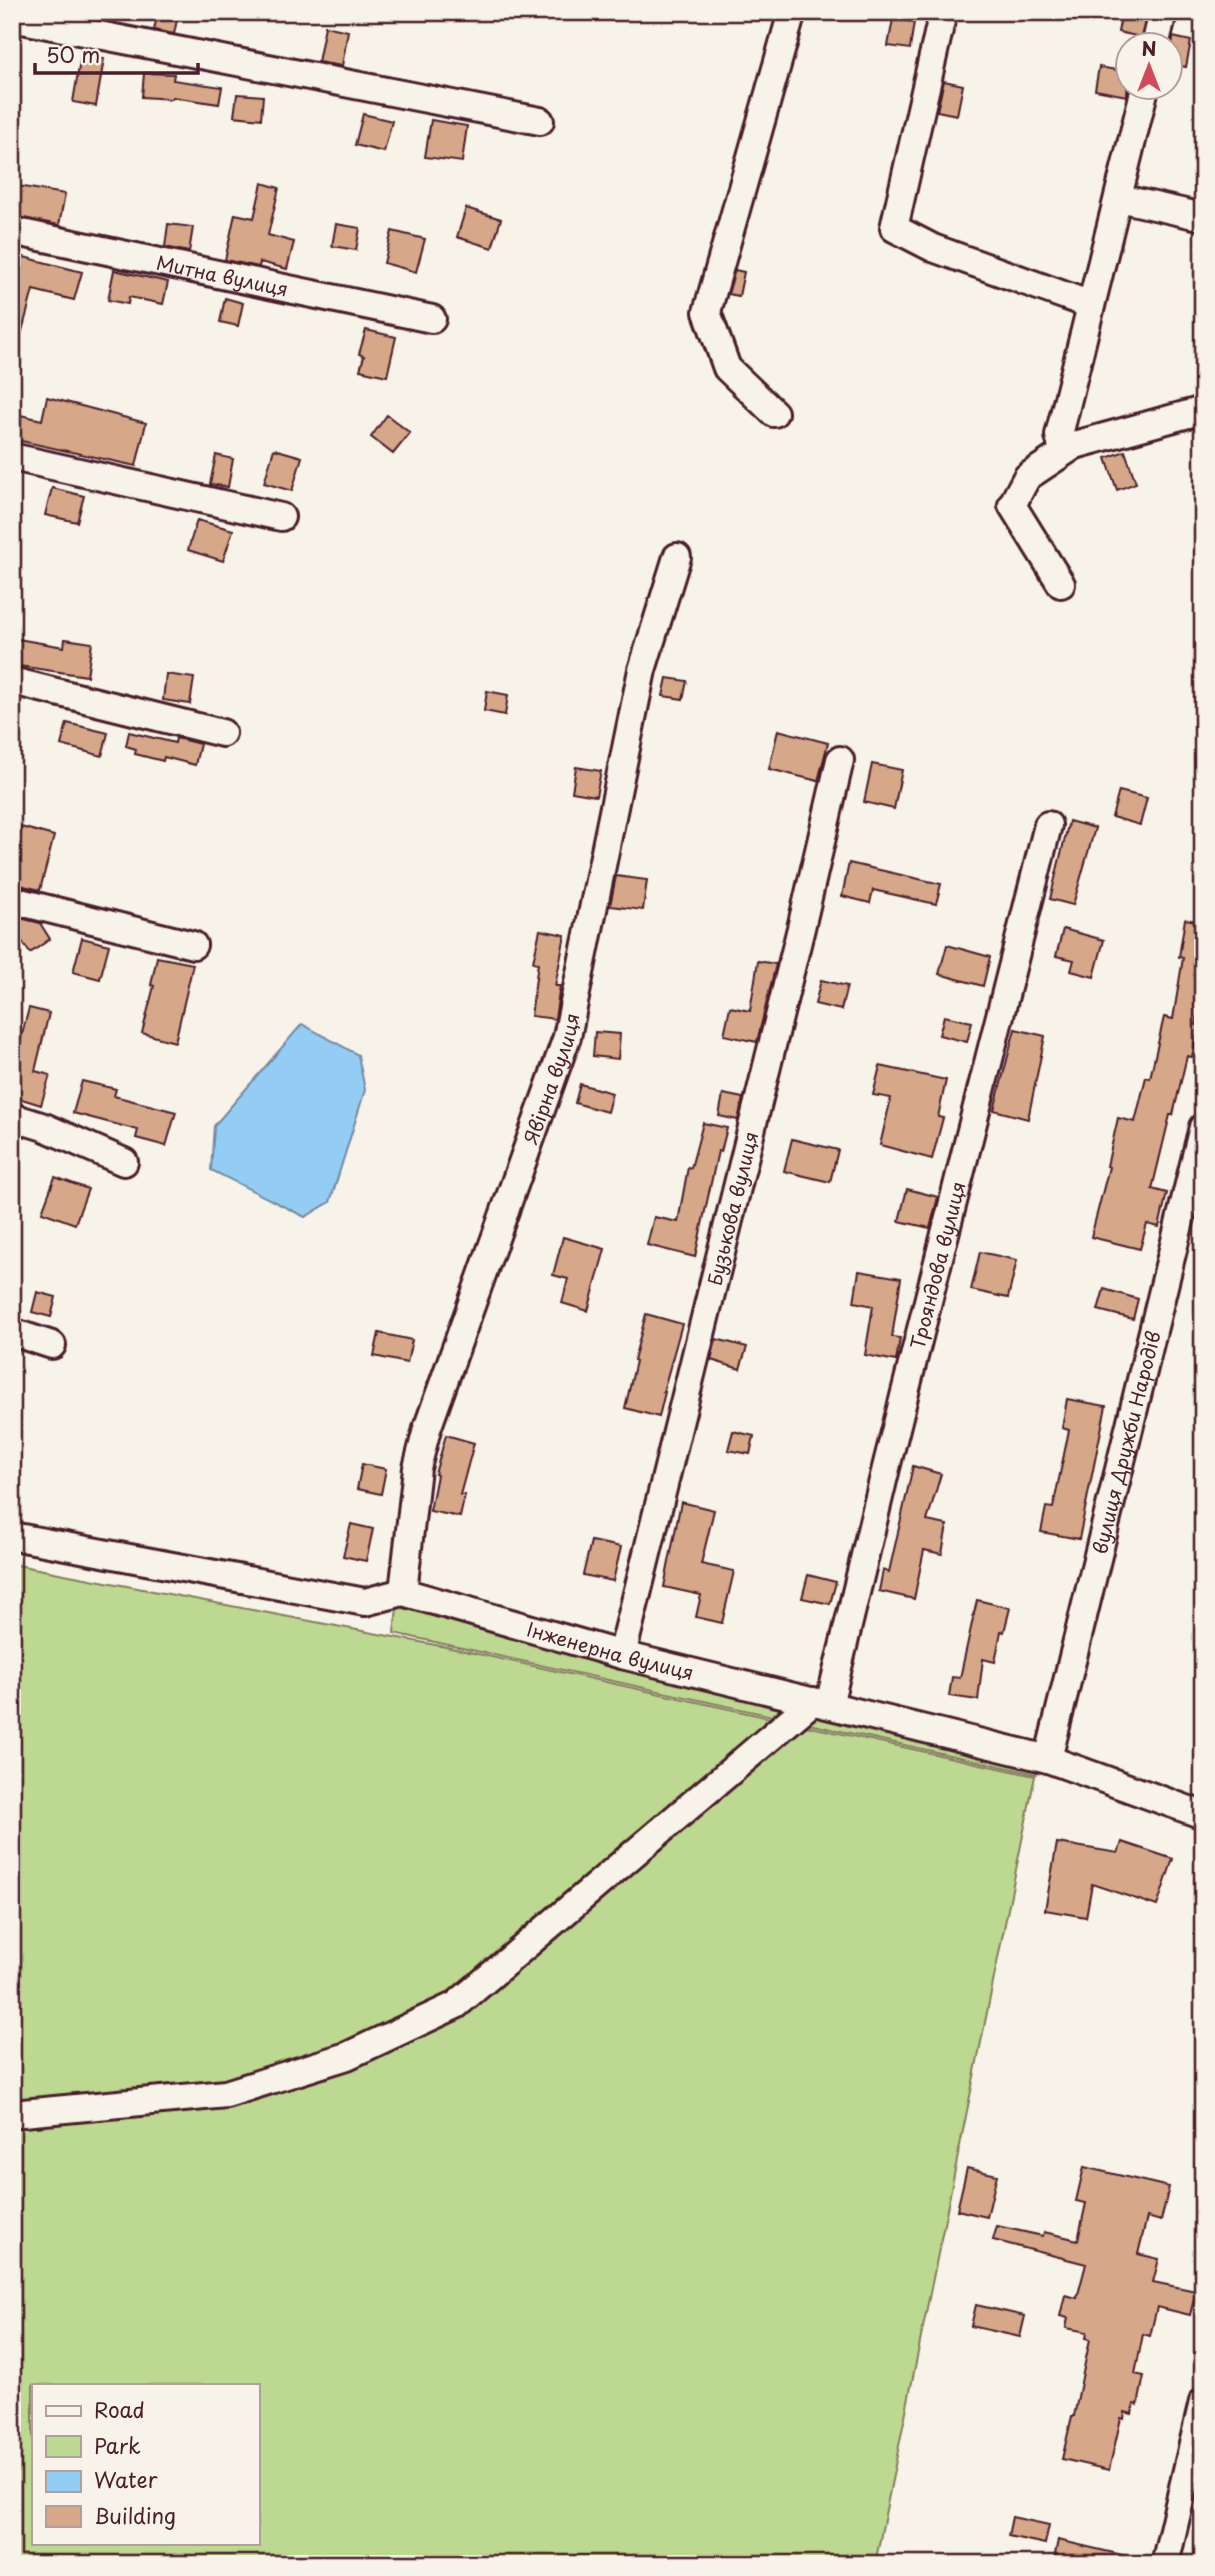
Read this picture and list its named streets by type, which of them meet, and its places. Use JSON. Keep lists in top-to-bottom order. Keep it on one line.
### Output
{"streets":{"street":["Митна вулиця","Явірна вулиця","Бузькова вулиця","Трояндова вулиця","вулиця Дружби Народів","Інженерна вулиця"]},"crossings":[["Явірна вулиця","Інженерна вулиця"],["Бузькова вулиця","Інженерна вулиця"],["Трояндова вулиця","Інженерна вулиця"],["вулиця Дружби Народів","Інженерна вулиця"]],"legend":["Road","Park","Water","Building"],"scale_bar":"50 m","north":"top"}
